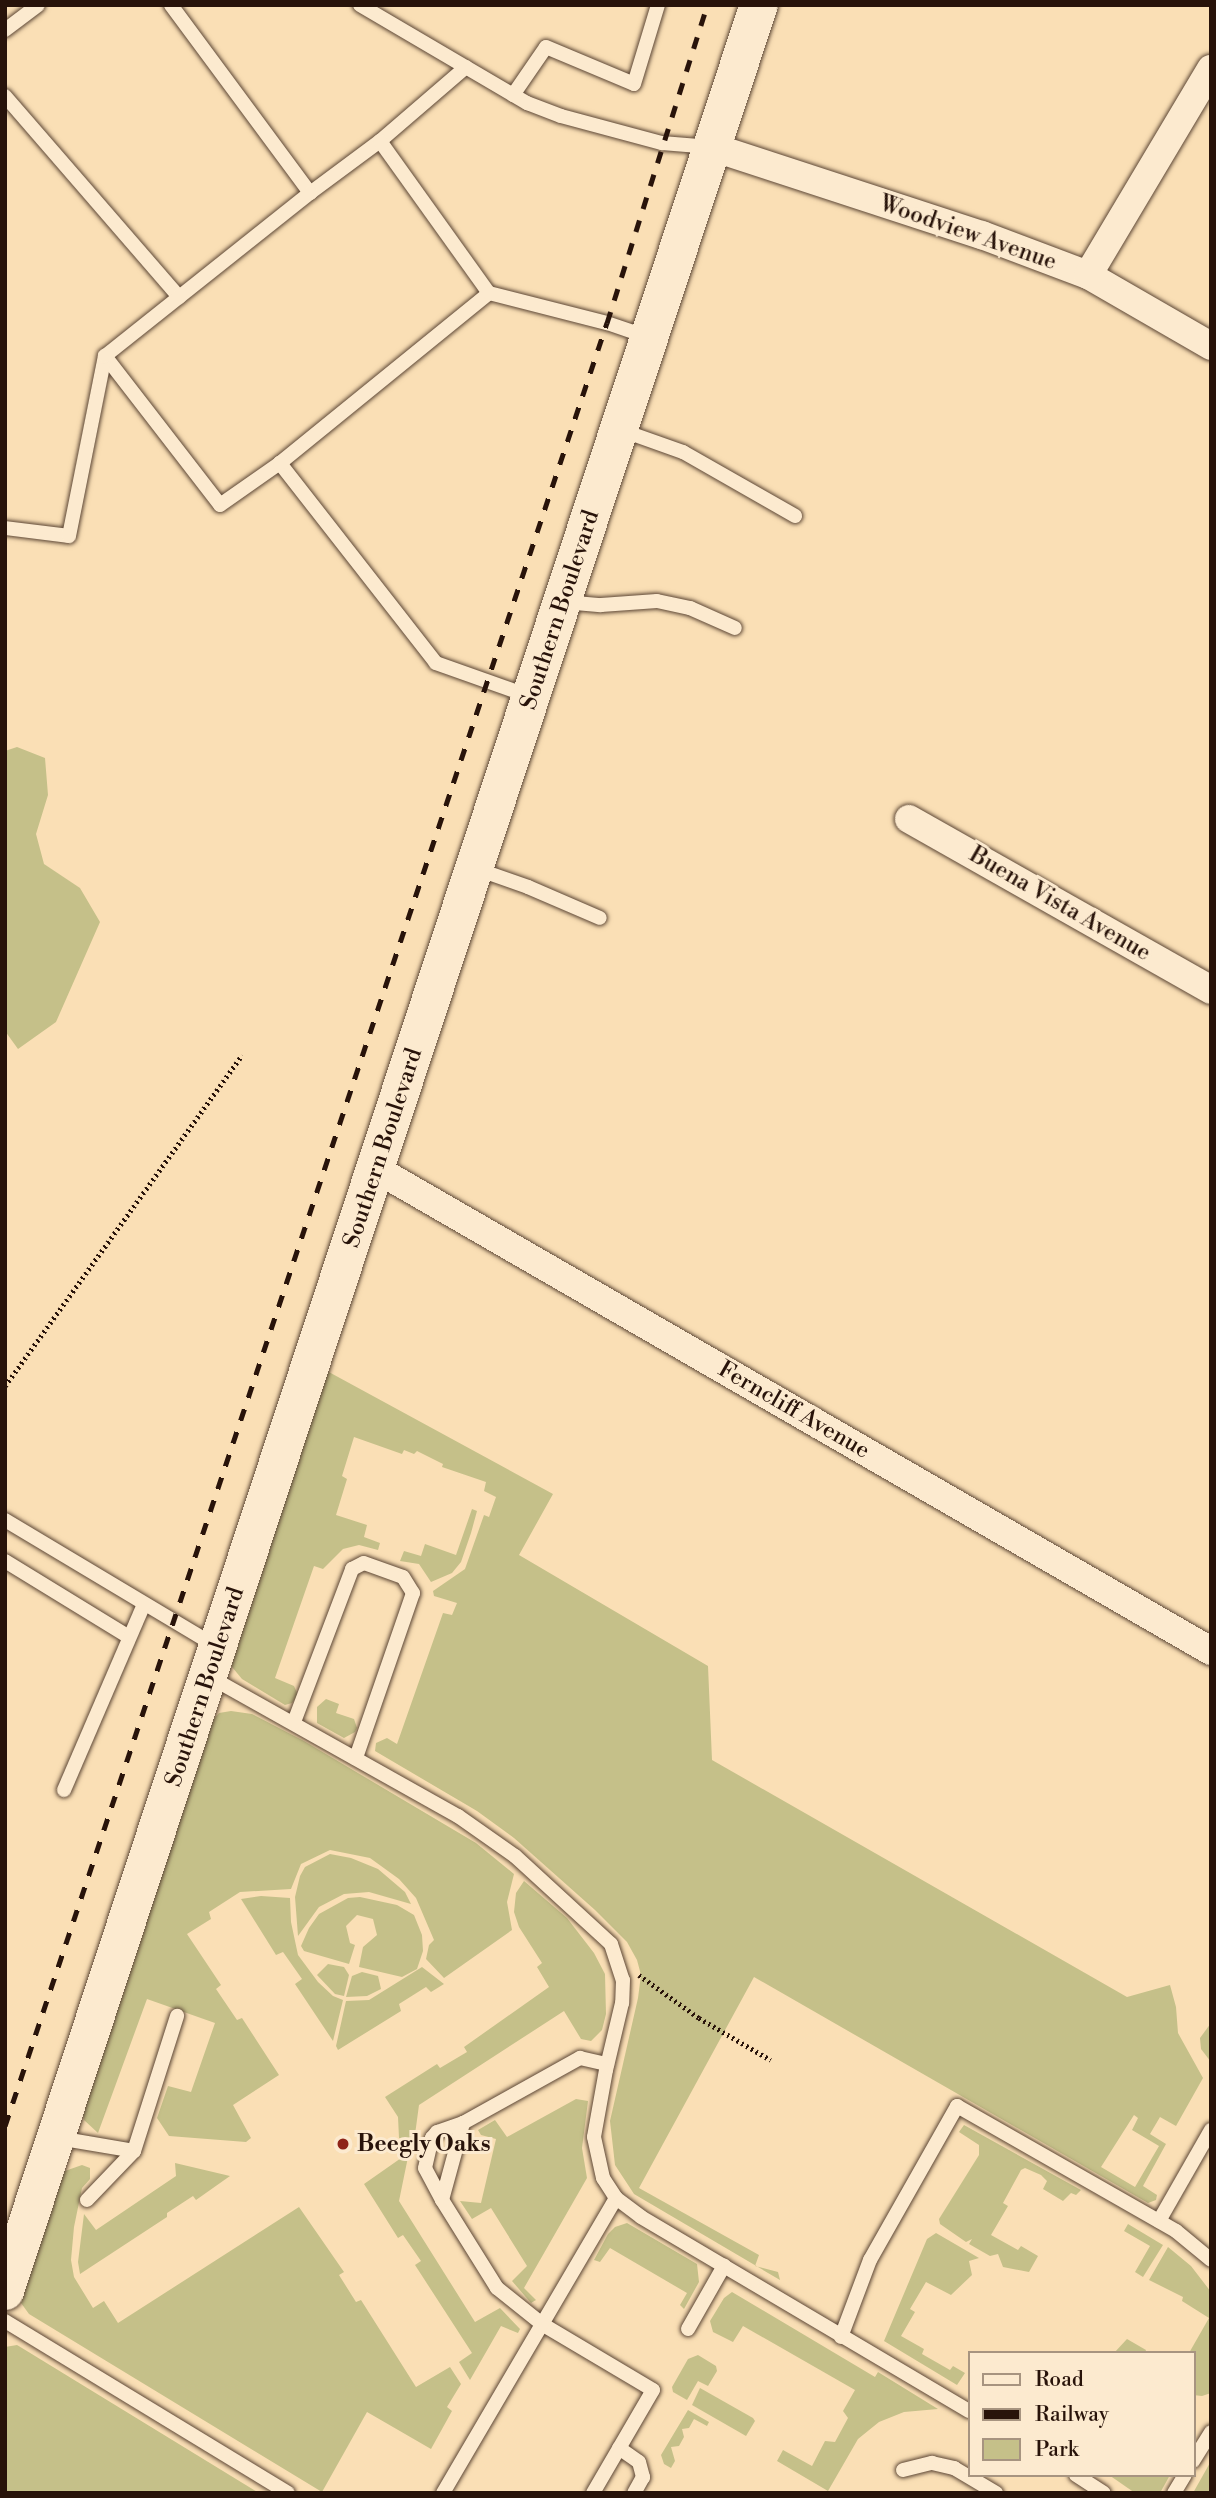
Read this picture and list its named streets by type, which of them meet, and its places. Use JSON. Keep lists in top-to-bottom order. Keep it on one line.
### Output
{"streets":{"street":["Woodview Avenue","Southern Boulevard","Buena Vista Avenue","Ferncliff Avenue"]},"crossings":[["Woodview Avenue","Southern Boulevard"],["Southern Boulevard","Ferncliff Avenue"]],"places":["Beegly Oaks"],"legend":["Road","Railway","Park"]}
